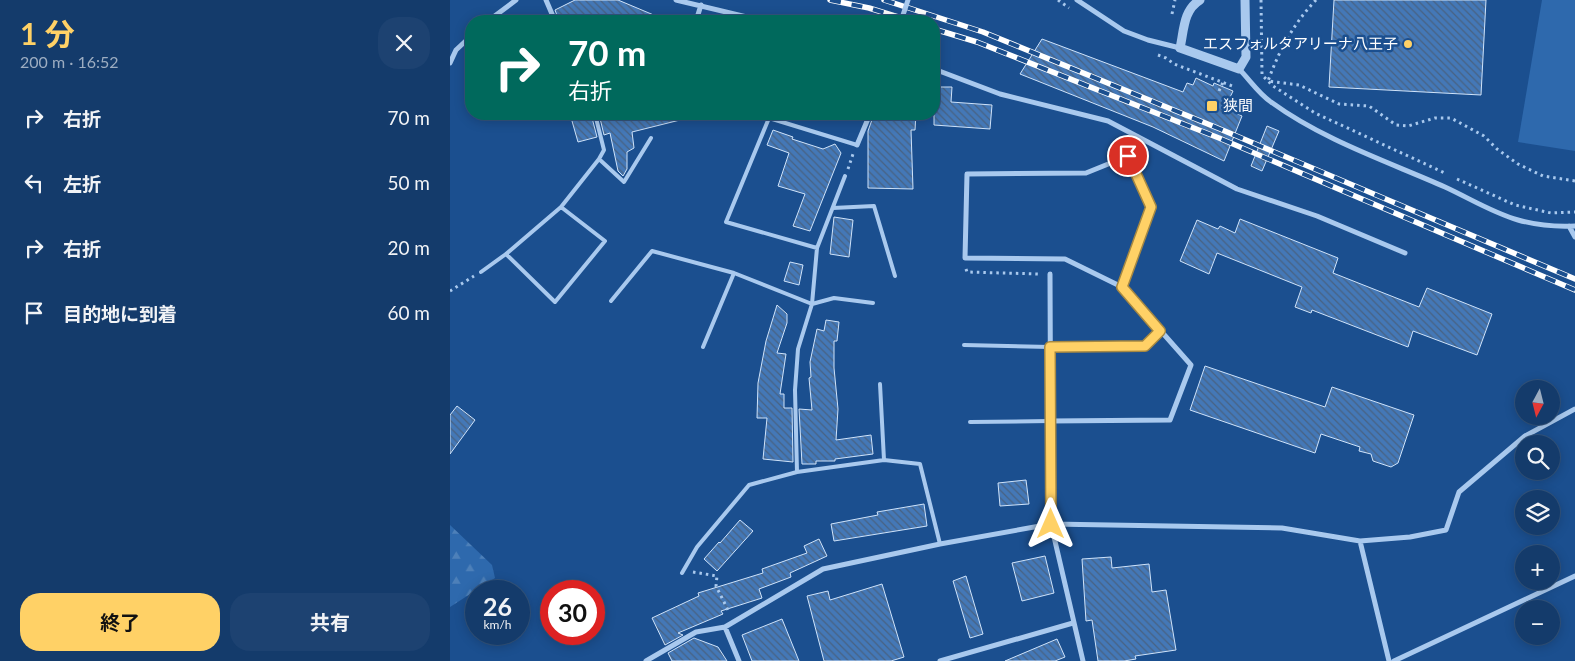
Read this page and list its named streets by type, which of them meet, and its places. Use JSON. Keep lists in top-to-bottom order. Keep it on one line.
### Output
{"places":{"other":["エスフォルタアリーナ八王子"],"transit":["狭間"]},"north":"bottom","page":{"heading":["1 分","200 m · 16:52"],"turn":["70 m","右折"],"list":[{"name":"右折","value":"70 m"},{"name":"左折","value":"50 m"},{"name":"右折","value":"20 m"},{"name":"目的地に到着","value":"60 m"}],"map_buttons":["+","−"],"speed":"26 km/h","limit":"30","buttons":["終了","共有"]}}
